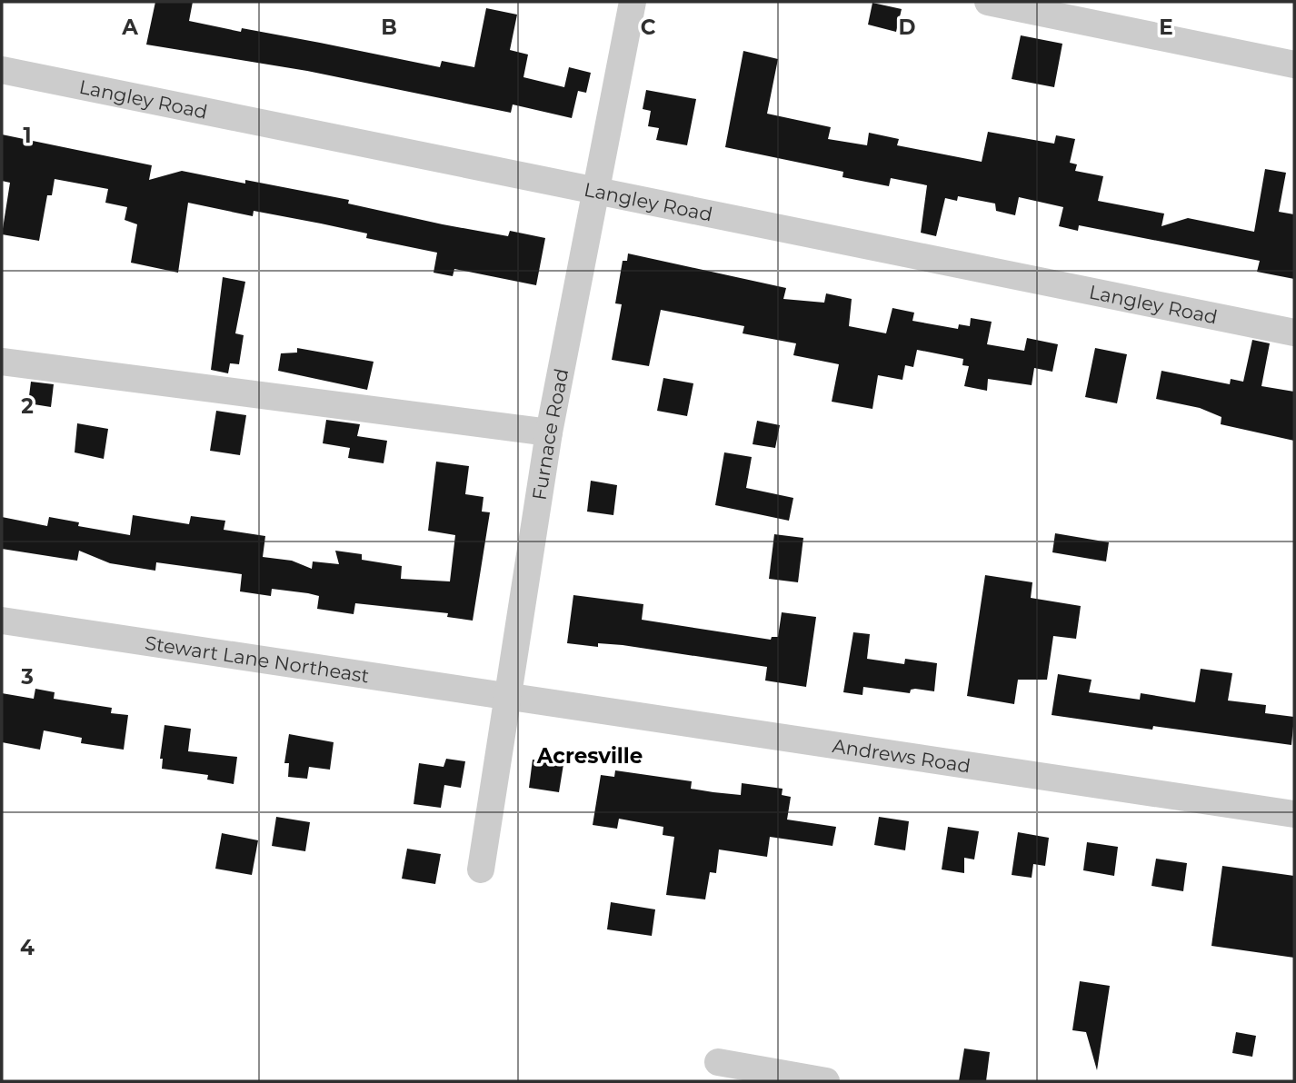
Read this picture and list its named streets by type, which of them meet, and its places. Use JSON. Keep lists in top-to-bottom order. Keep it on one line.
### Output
{"streets":{"street":["Langley Road","Furnace Road","Stewart Lane Northeast","Andrews Road"]},"crossings":[["Langley Road","Furnace Road"],["Furnace Road","Stewart Lane Northeast"],["Furnace Road","Andrews Road"],["Stewart Lane Northeast","Andrews Road"]],"districts":["Acresville"],"grid":{"columns":["A","B","C","D","E"],"rows":["1","2","3","4"]}}
